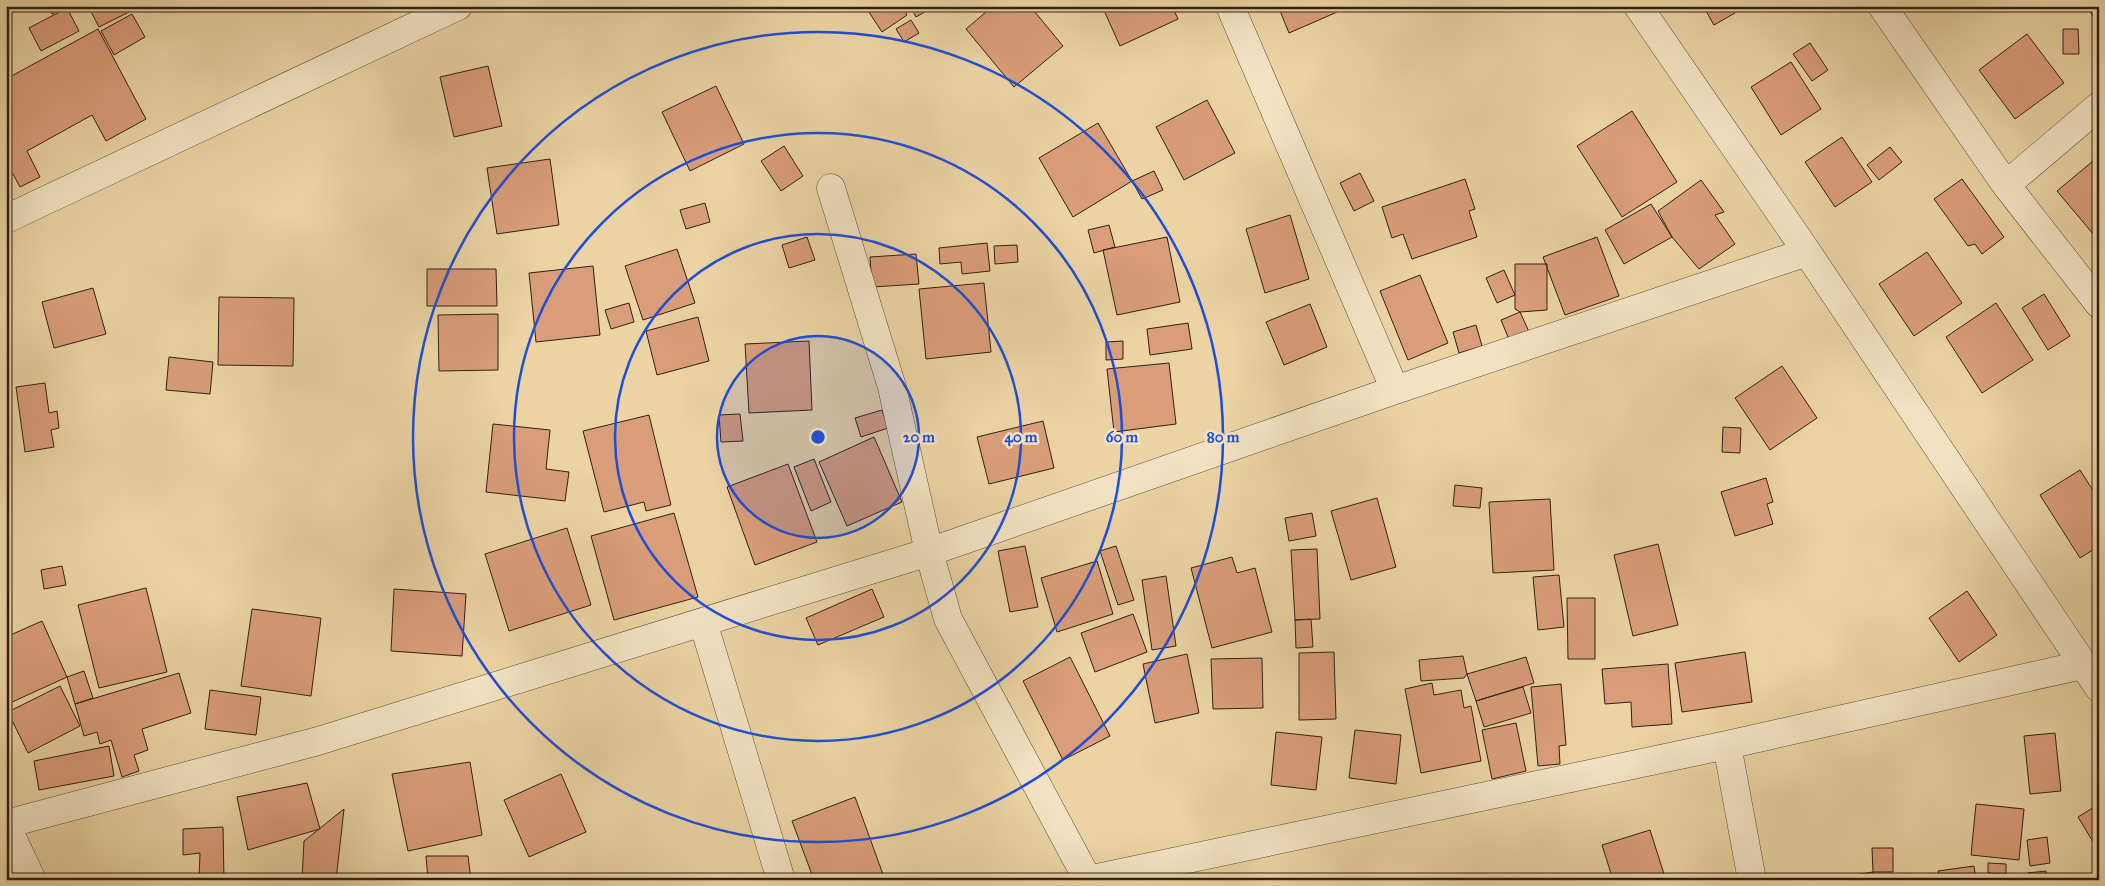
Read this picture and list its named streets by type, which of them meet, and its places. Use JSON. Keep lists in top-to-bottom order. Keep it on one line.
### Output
{"rings":["20 m","40 m","60 m","80 m"]}
